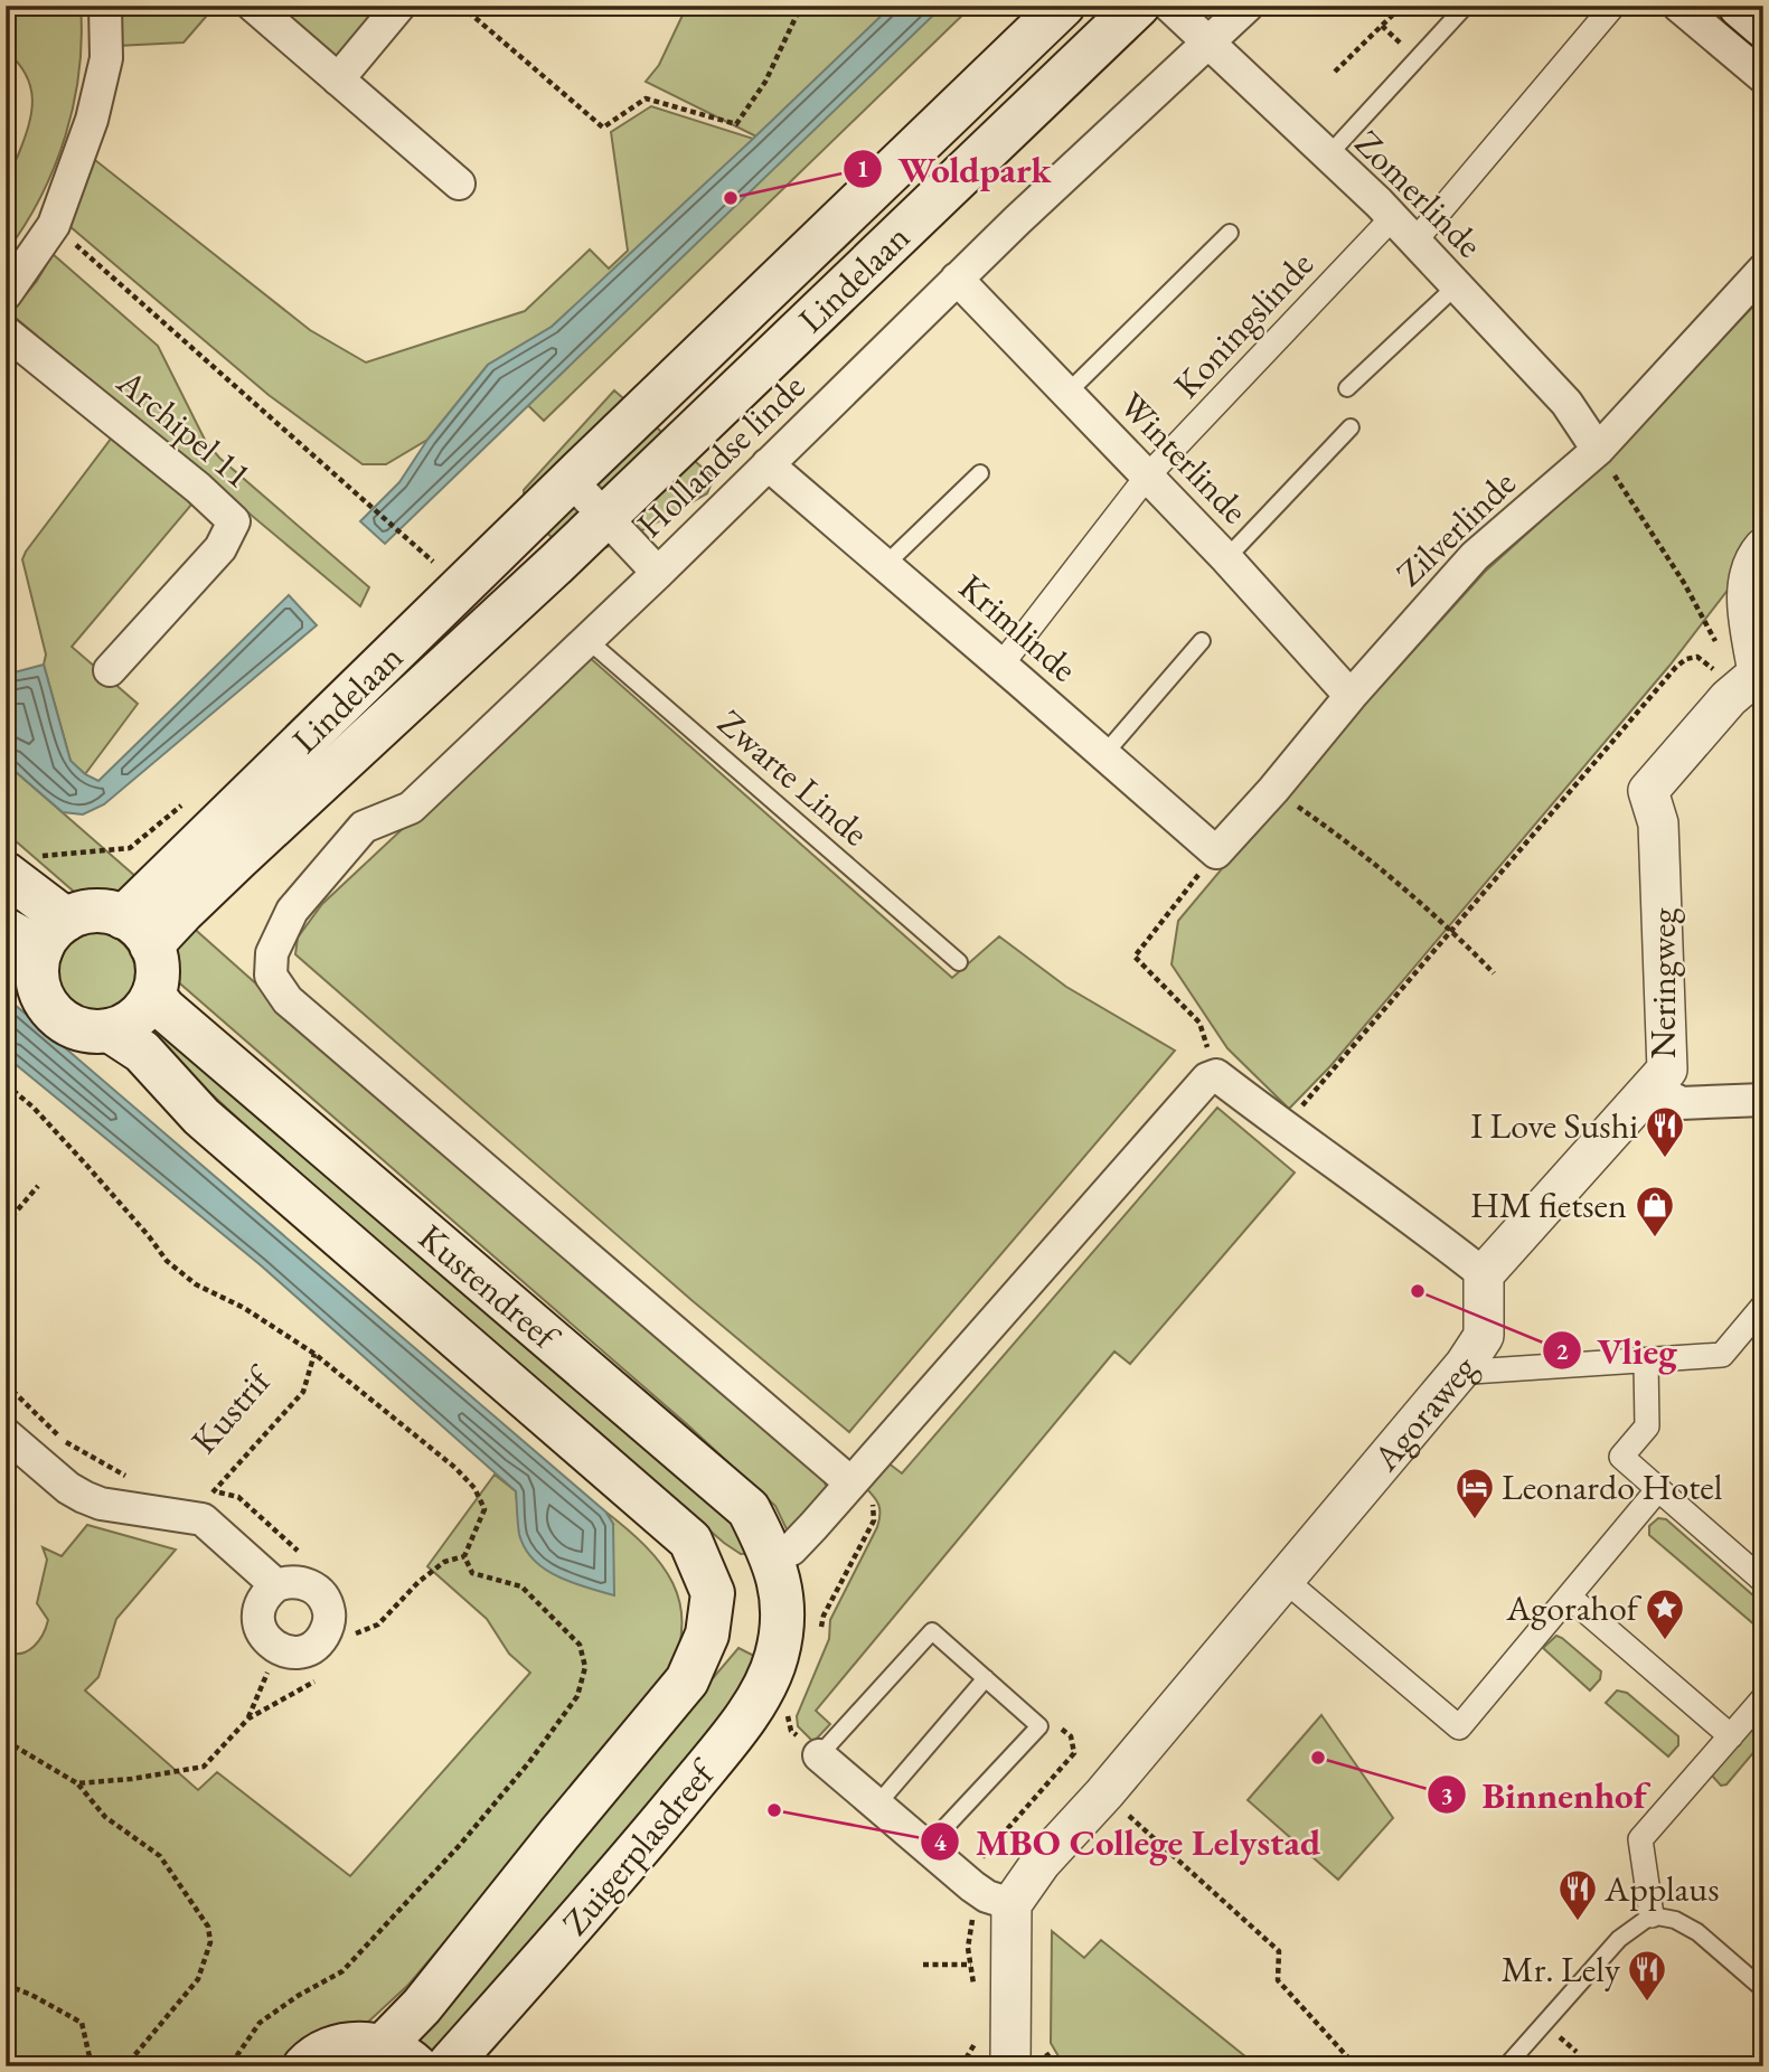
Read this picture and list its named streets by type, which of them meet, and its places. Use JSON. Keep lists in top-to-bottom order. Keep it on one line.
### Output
{"streets":{"main road":["Lindelaan","Kustendreef","Zuigerplasdreef"],"street":["Zomerlinde","Koningslinde","Archipel 11","Hollandse linde","Winterlinde","Zilverlinde","Krimlinde","Neringweg","Agoraweg"],"lane":["Zwarte Linde"],"path":["Kustrif"]},"crossings":[["Zomerlinde","Koningslinde"],["Zomerlinde","Hollandse linde"],["Zomerlinde","Zilverlinde"],["Lindelaan","Kustendreef"],["Koningslinde","Winterlinde"],["Koningslinde","Krimlinde"],["Hollandse linde","Winterlinde"],["Hollandse linde","Krimlinde"],["Hollandse linde","Zwarte Linde"],["Winterlinde","Zilverlinde"],["Zilverlinde","Krimlinde"],["Neringweg","Agoraweg"],["Kustendreef","Zuigerplasdreef"]],"places":{"other":["Woldpark","Vlieg","Binnenhof","MBO College Lelystad"],"restaurant":["I Love Sushi","Applaus","Mr. Lely"],"shop":["HM fietsen"],"hotel":["Leonardo Hotel"],"place":["Agorahof"]}}
